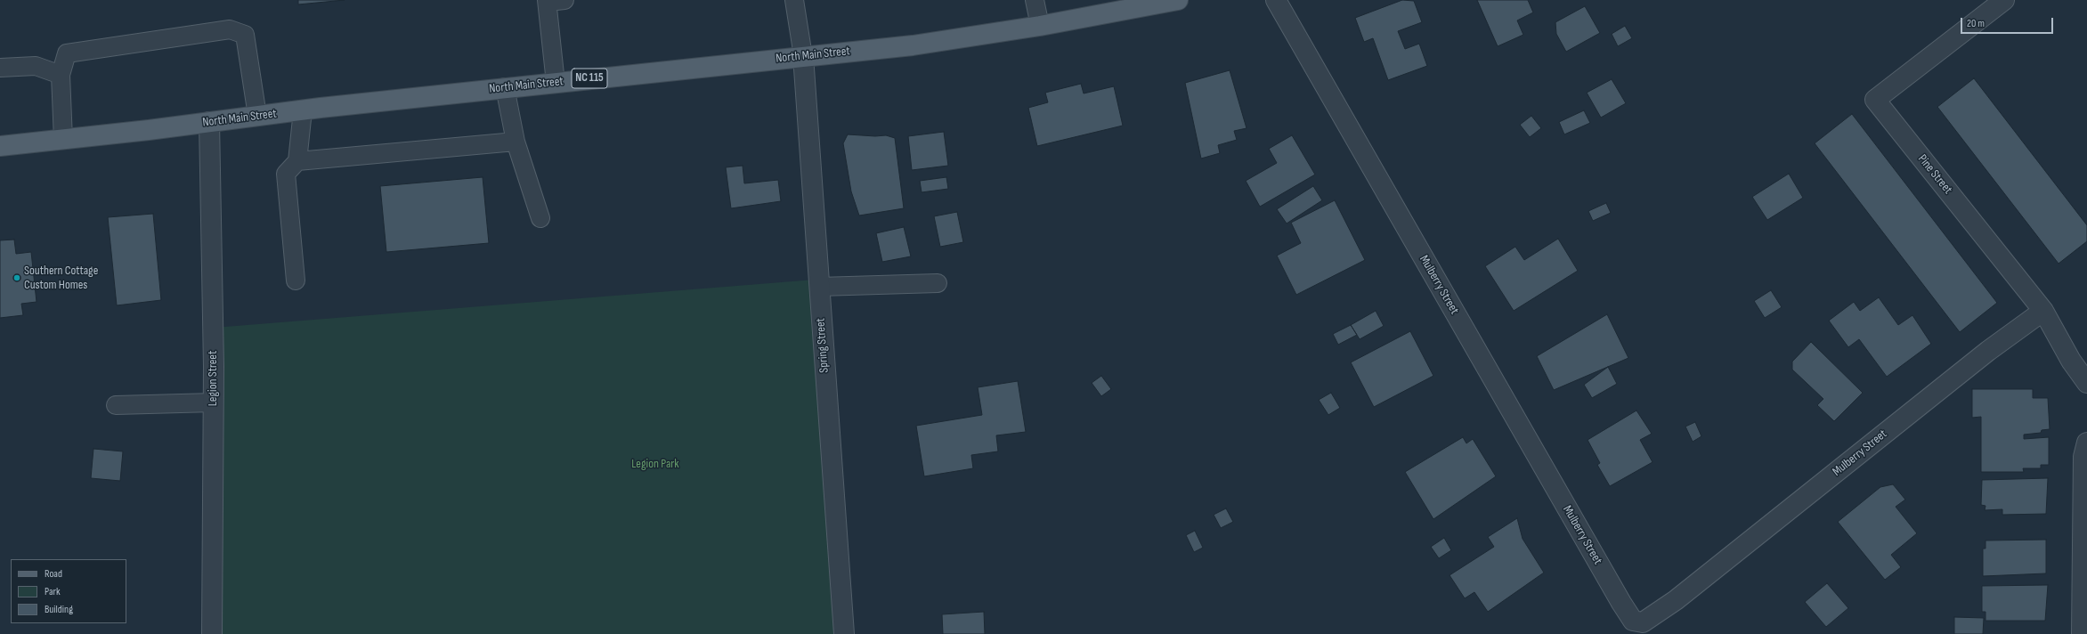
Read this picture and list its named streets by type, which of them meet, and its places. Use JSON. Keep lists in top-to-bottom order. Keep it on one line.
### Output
{"streets":{"main road":["North Main Street","NC 115"],"street":["Pine Street","Mulberry Street","Spring Street","Legion Street"]},"crossings":[["North Main Street","Spring Street"],["North Main Street","Legion Street"],["Pine Street","Mulberry Street"]],"parks":["Legion Park"],"places":["Southern Cottage Custom Homes"],"legend":["Road","Park","Building"],"scale_bar":"20 m"}
